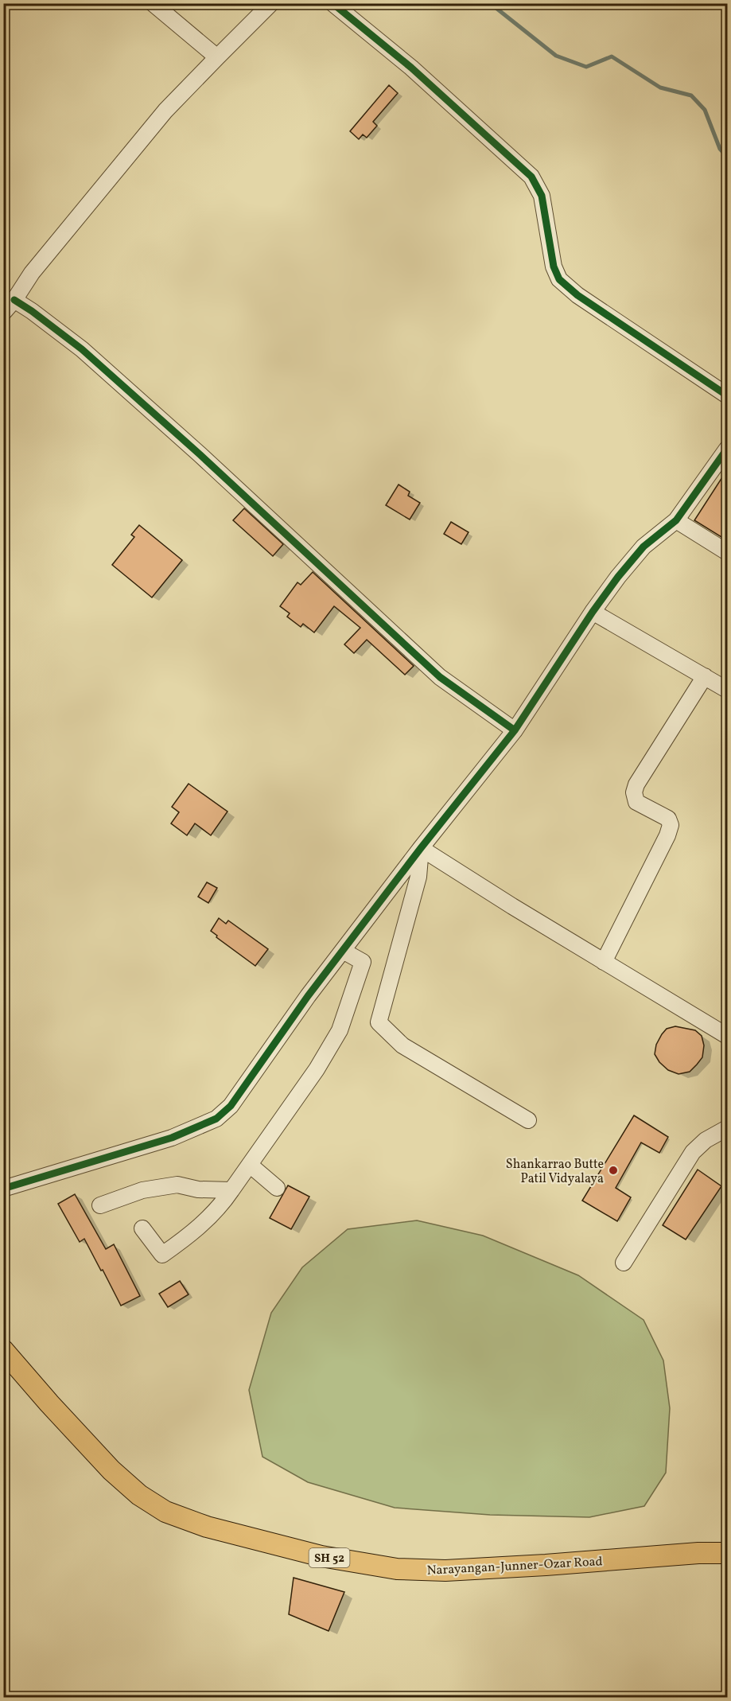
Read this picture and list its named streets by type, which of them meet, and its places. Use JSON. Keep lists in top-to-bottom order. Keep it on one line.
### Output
{"streets":{"main road":["SH 52","Narayangan-Junner-Ozar Road"]},"places":["Shankarrao Butte Patil Vidyalaya"]}
